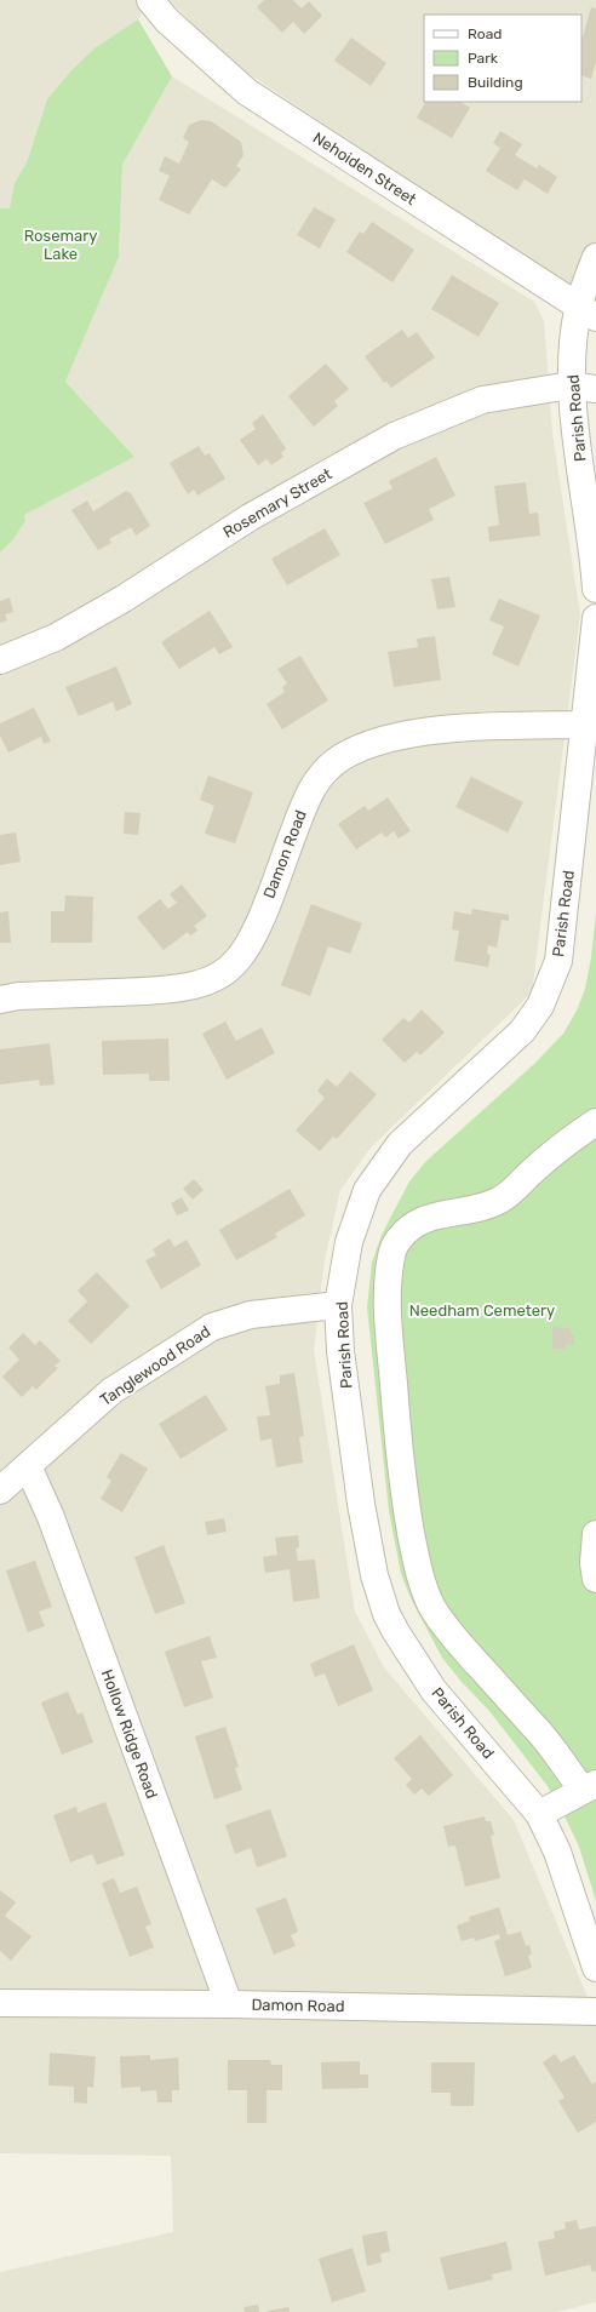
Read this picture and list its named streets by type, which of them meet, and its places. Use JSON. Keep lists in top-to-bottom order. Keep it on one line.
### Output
{"streets":{"street":["Nehoiden Street","Parish Road","Rosemary Street","Damon Road","Tanglewood Road","Hollow Ridge Road"]},"crossings":[["Nehoiden Street","Parish Road"],["Parish Road","Rosemary Street"],["Parish Road","Damon Road"],["Parish Road","Tanglewood Road"],["Damon Road","Hollow Ridge Road"],["Tanglewood Road","Hollow Ridge Road"]],"parks":["Rosemary Lake","Needham Cemetery"],"legend":["Road","Park","Building"]}
